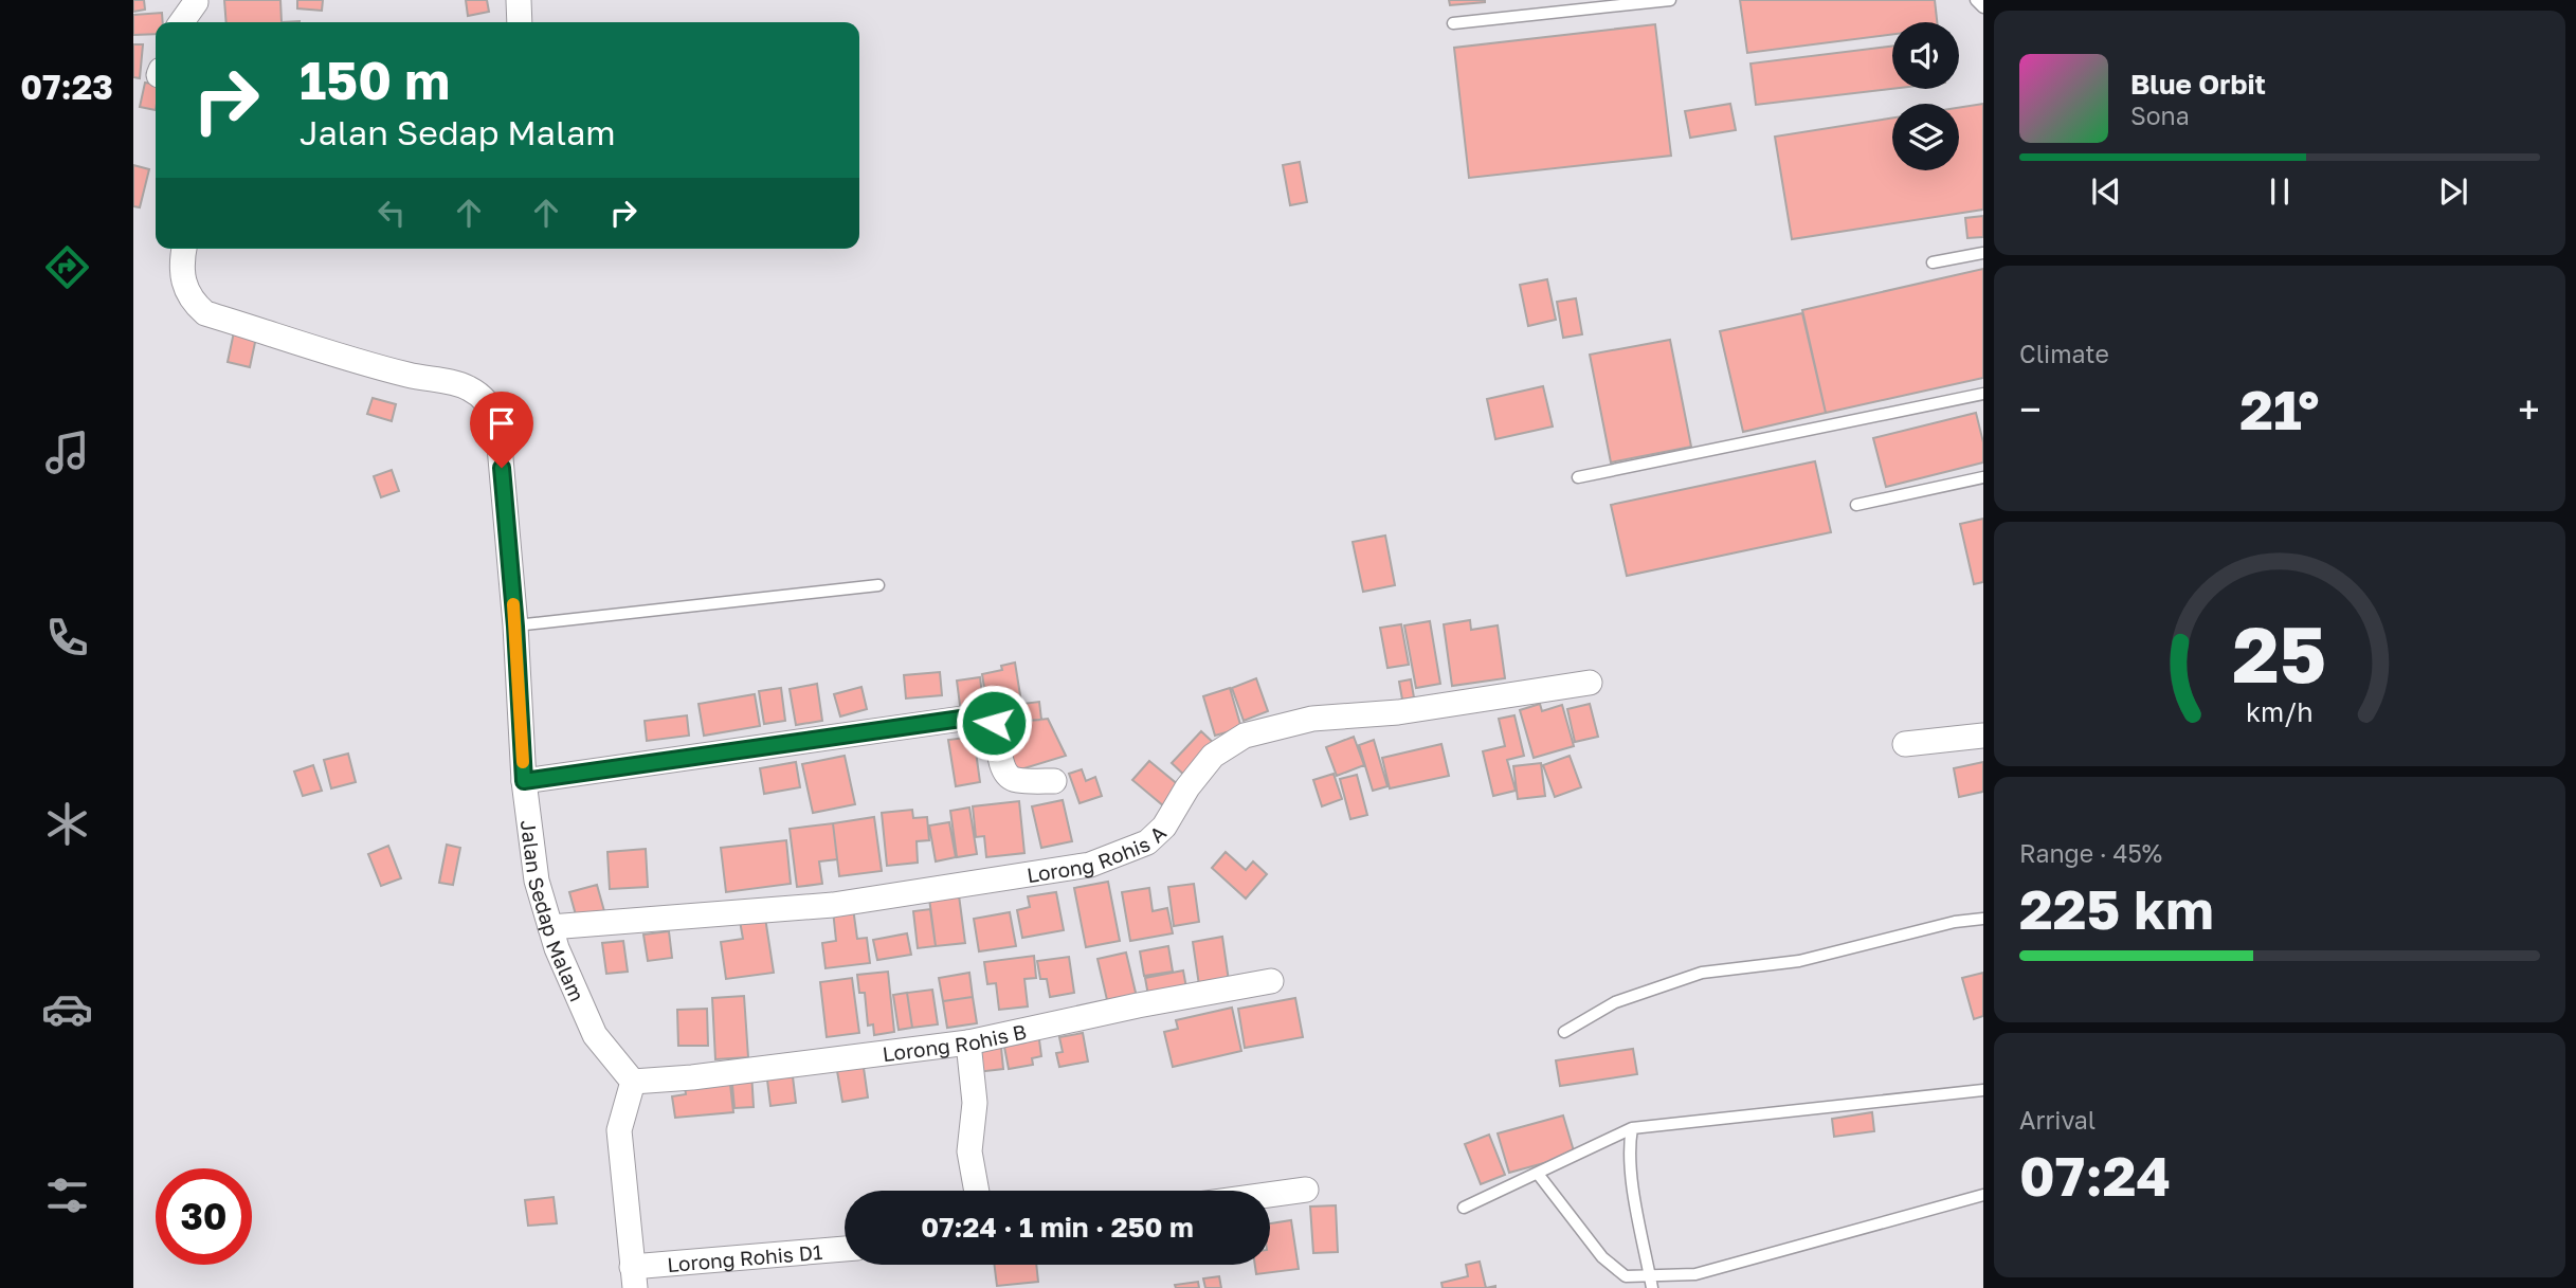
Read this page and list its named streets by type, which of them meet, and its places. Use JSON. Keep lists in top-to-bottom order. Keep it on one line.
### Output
{"streets":{"street":["Lorong Rohis A","Jalan Sedap Malam","Lorong Rohis B","Lorong Rohis D1"]},"crossings":[["Lorong Rohis A","Jalan Sedap Malam"],["Jalan Sedap Malam","Lorong Rohis B"]],"page":{"tabs":"07:23","turn":["150 m","Jalan Sedap Malam"],"song":["Blue Orbit","Sona"],"tile":["Climate",["Range · 45%","225 km"],["Arrival","07:24"]],"heat":["−","21°","+"],"limit":"30","trip":"07:24 · 1 min · 250 m","gauge":["25","km/h"]}}
